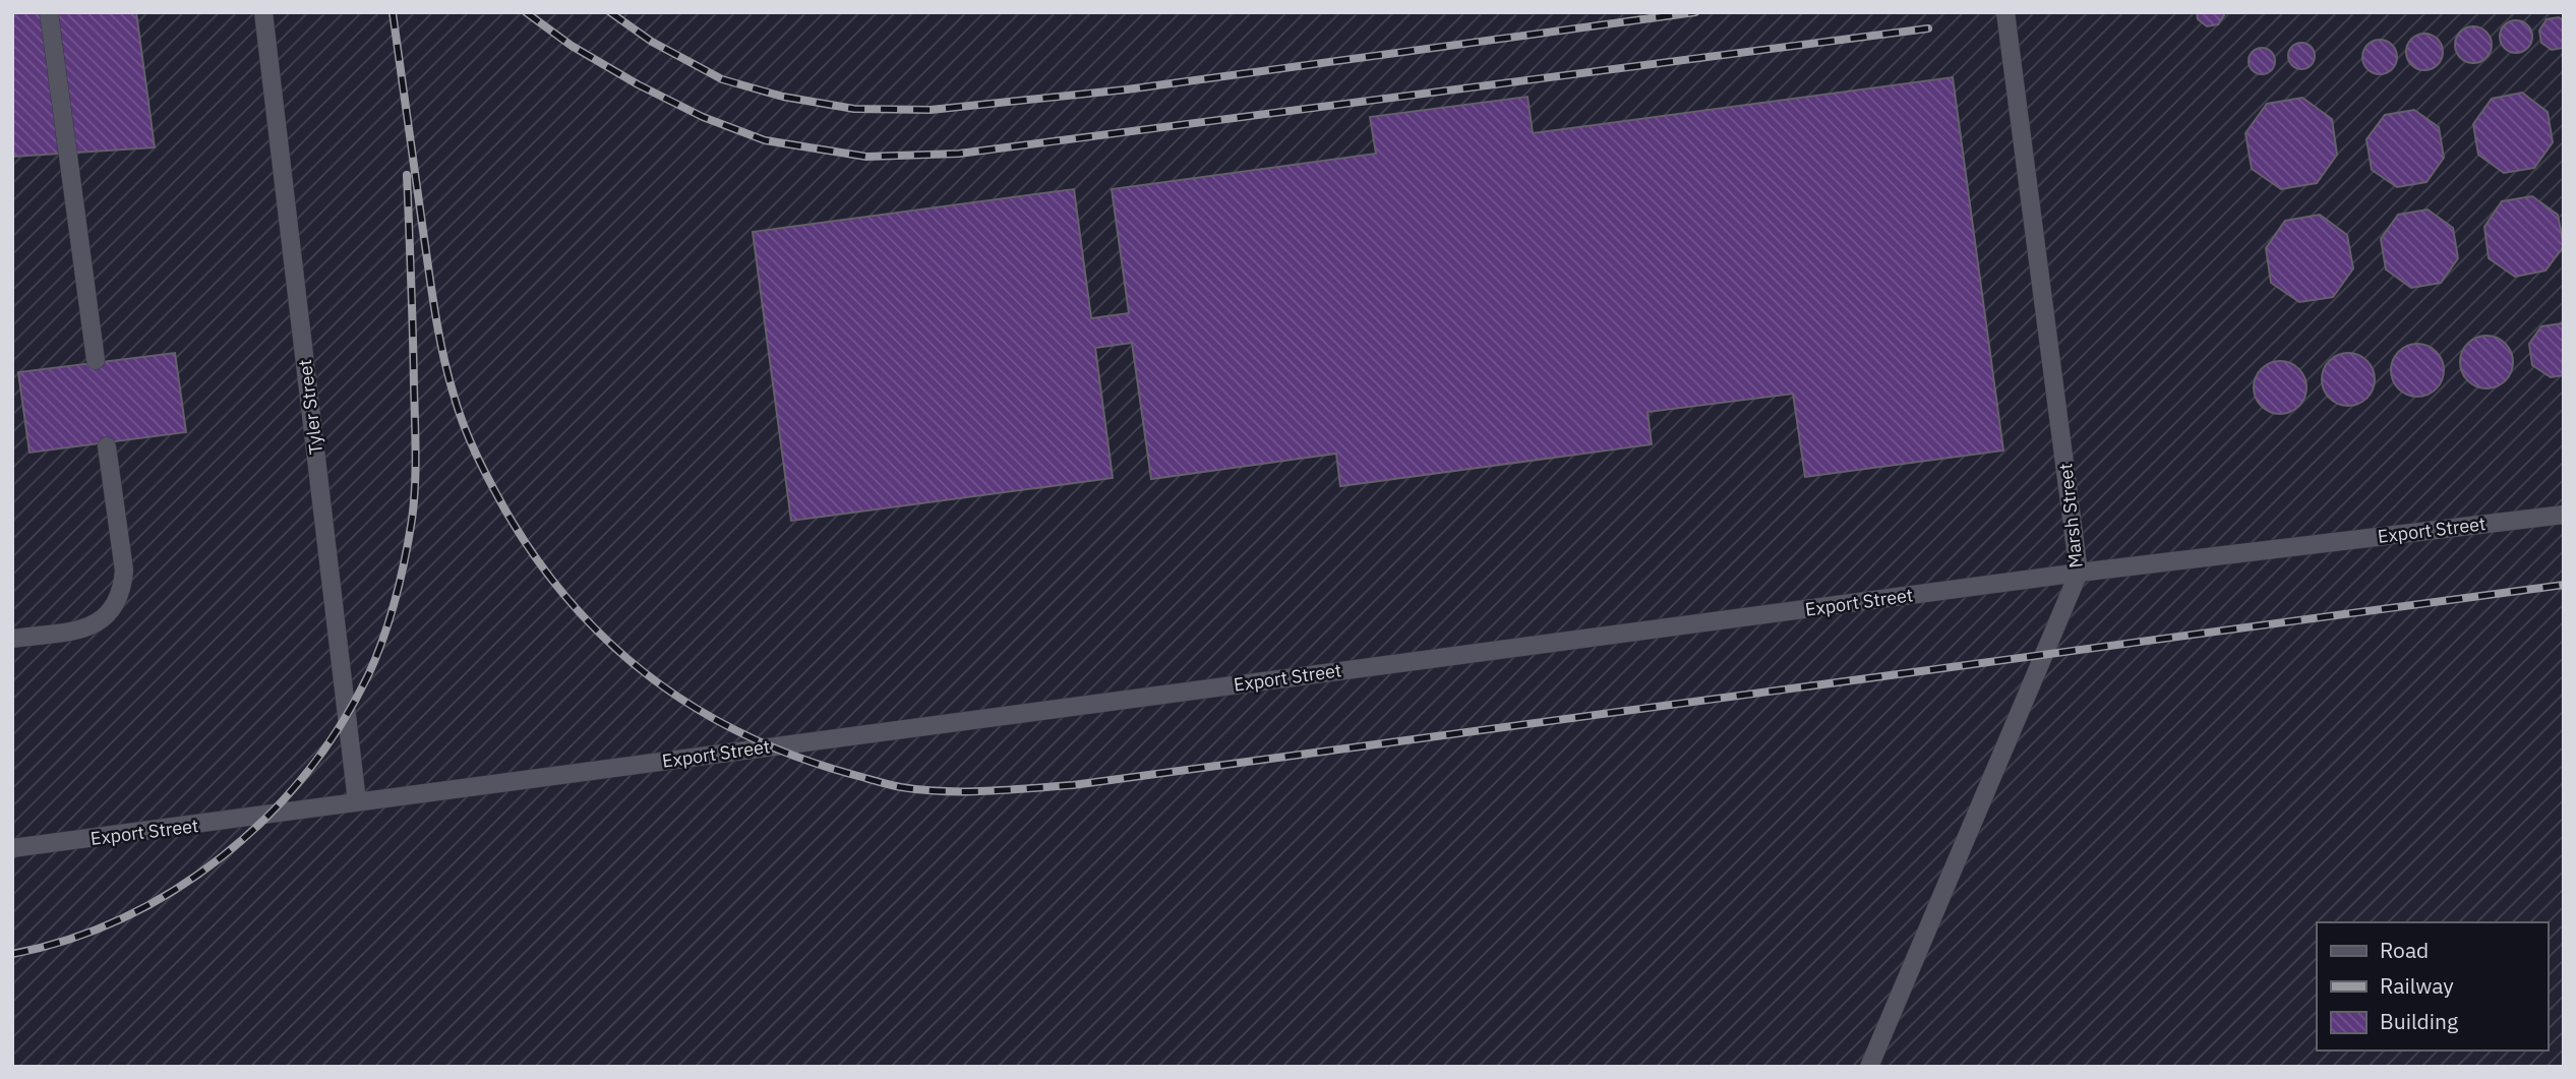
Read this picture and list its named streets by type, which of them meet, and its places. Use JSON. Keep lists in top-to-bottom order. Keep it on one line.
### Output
{"streets":{"street":["Tyler Street","Marsh Street","Export Street"]},"crossings":[["Tyler Street","Export Street"],["Marsh Street","Export Street"]],"legend":["Road","Railway","Building"]}
